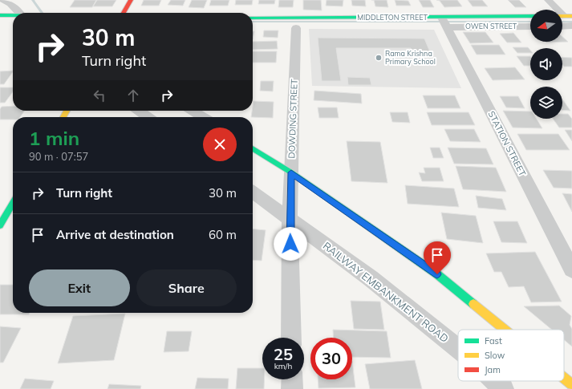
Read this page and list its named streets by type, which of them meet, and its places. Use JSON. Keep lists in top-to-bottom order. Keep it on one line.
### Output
{"streets":{"street":["MIDDLETON STREET","OWEN STREET","DOWDING STREET","STATION STREET","RAILWAY EMBANKMENT ROAD"]},"crossings":[["MIDDLETON STREET","OWEN STREET"],["MIDDLETON STREET","STATION STREET"],["OWEN STREET","STATION STREET"],["DOWDING STREET","RAILWAY EMBANKMENT ROAD"]],"places":["Rama Krishna Primary School"],"legend":["Fast","Slow","Jam"],"north":"left","page":{"turn":["30 m","Turn right"],"heading":["1 min","90 m · 07:57"],"list":[{"name":"Turn right","value":"30 m"},{"name":"Arrive at destination","value":"60 m"}],"buttons":["Exit","Share"],"speed":"25 km/h","limit":"30"}}
